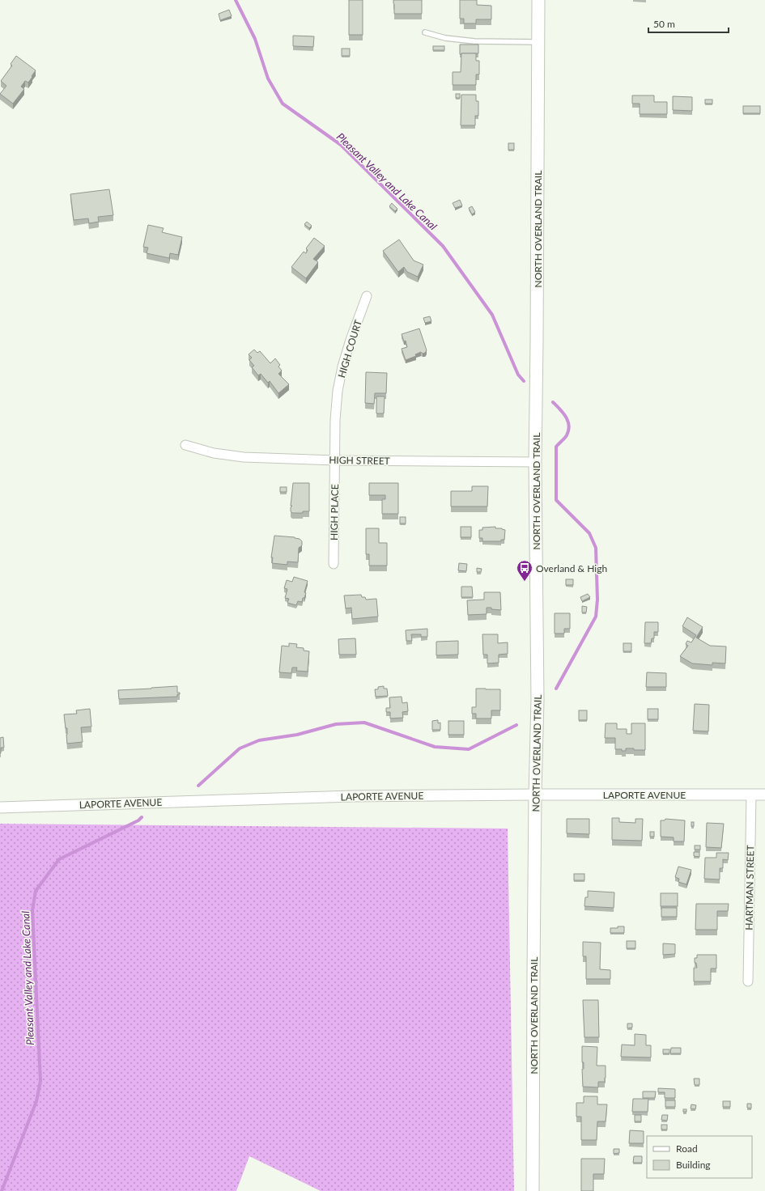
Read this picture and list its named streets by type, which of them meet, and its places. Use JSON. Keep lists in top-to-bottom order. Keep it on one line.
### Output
{"streets":{"main road":["NORTH OVERLAND TRAIL"],"street":["HIGH COURT","HIGH STREET","HIGH PLACE","LAPORTE AVENUE","HARTMAN STREET"]},"crossings":[["NORTH OVERLAND TRAIL","HIGH STREET"],["NORTH OVERLAND TRAIL","LAPORTE AVENUE"],["HIGH COURT","HIGH STREET"],["HIGH COURT","HIGH PLACE"],["HIGH STREET","HIGH PLACE"],["LAPORTE AVENUE","HARTMAN STREET"]],"water":["Pleasant Valley and Lake Canal"],"places":{"bus stop":["Overland & High"]},"legend":["Road","Building"],"scale_bar":"50 m"}
